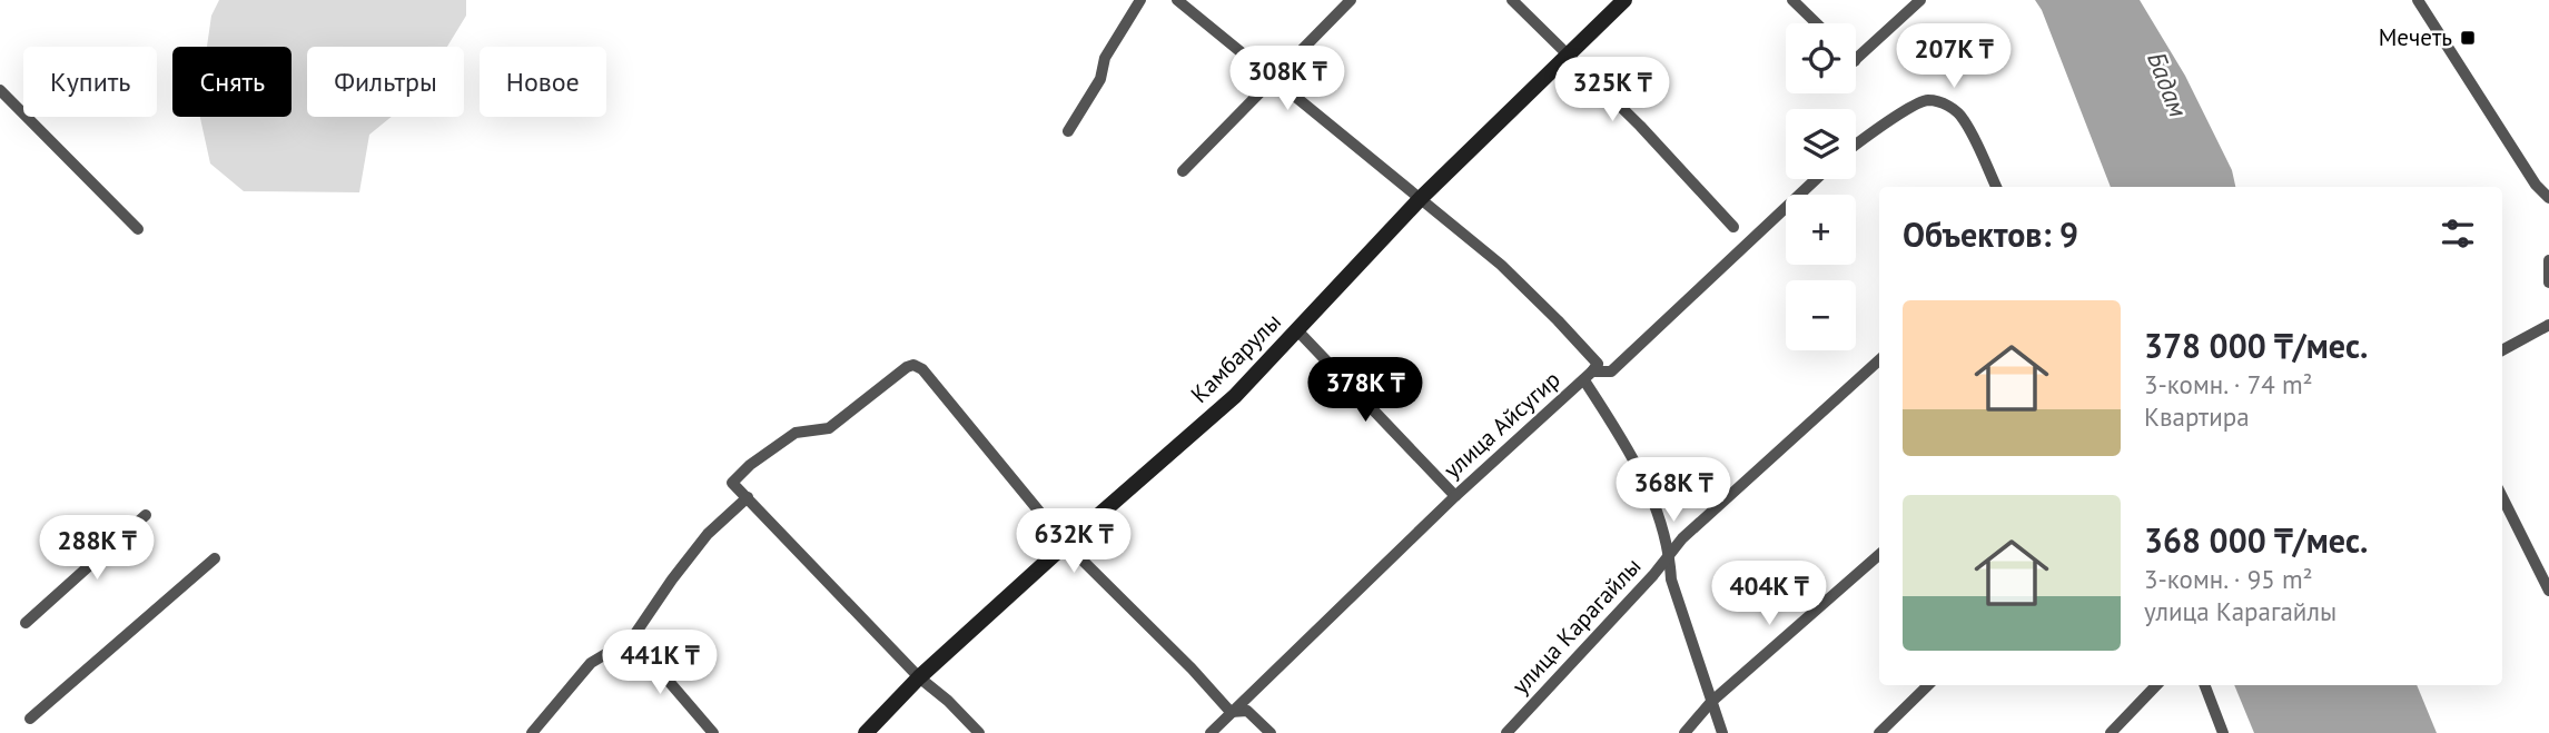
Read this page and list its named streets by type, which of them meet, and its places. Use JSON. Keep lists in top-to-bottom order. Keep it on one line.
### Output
{"streets":{"street":["Камбарулы","улица Айсугир","улица Карагайлы"]},"water":["Бадам"],"places":{"transit":["Мечеть"]},"page":{"map_buttons":["+","−"],"price":["207K ₸","308K ₸","325K ₸","378K ₸","368K ₸","632K ₸","288K ₸","404K ₸","441K ₸"],"chip":["Купить","Снять","Фильтры","Новое"],"heading":"Объектов: 9","list":[{"name":"378 000 ₸/мес.","note":"3-комн. · 74 m² · Квартира"},{"name":"368 000 ₸/мес.","note":"3-комн. · 95 m² · улица Карагайлы"}]}}
